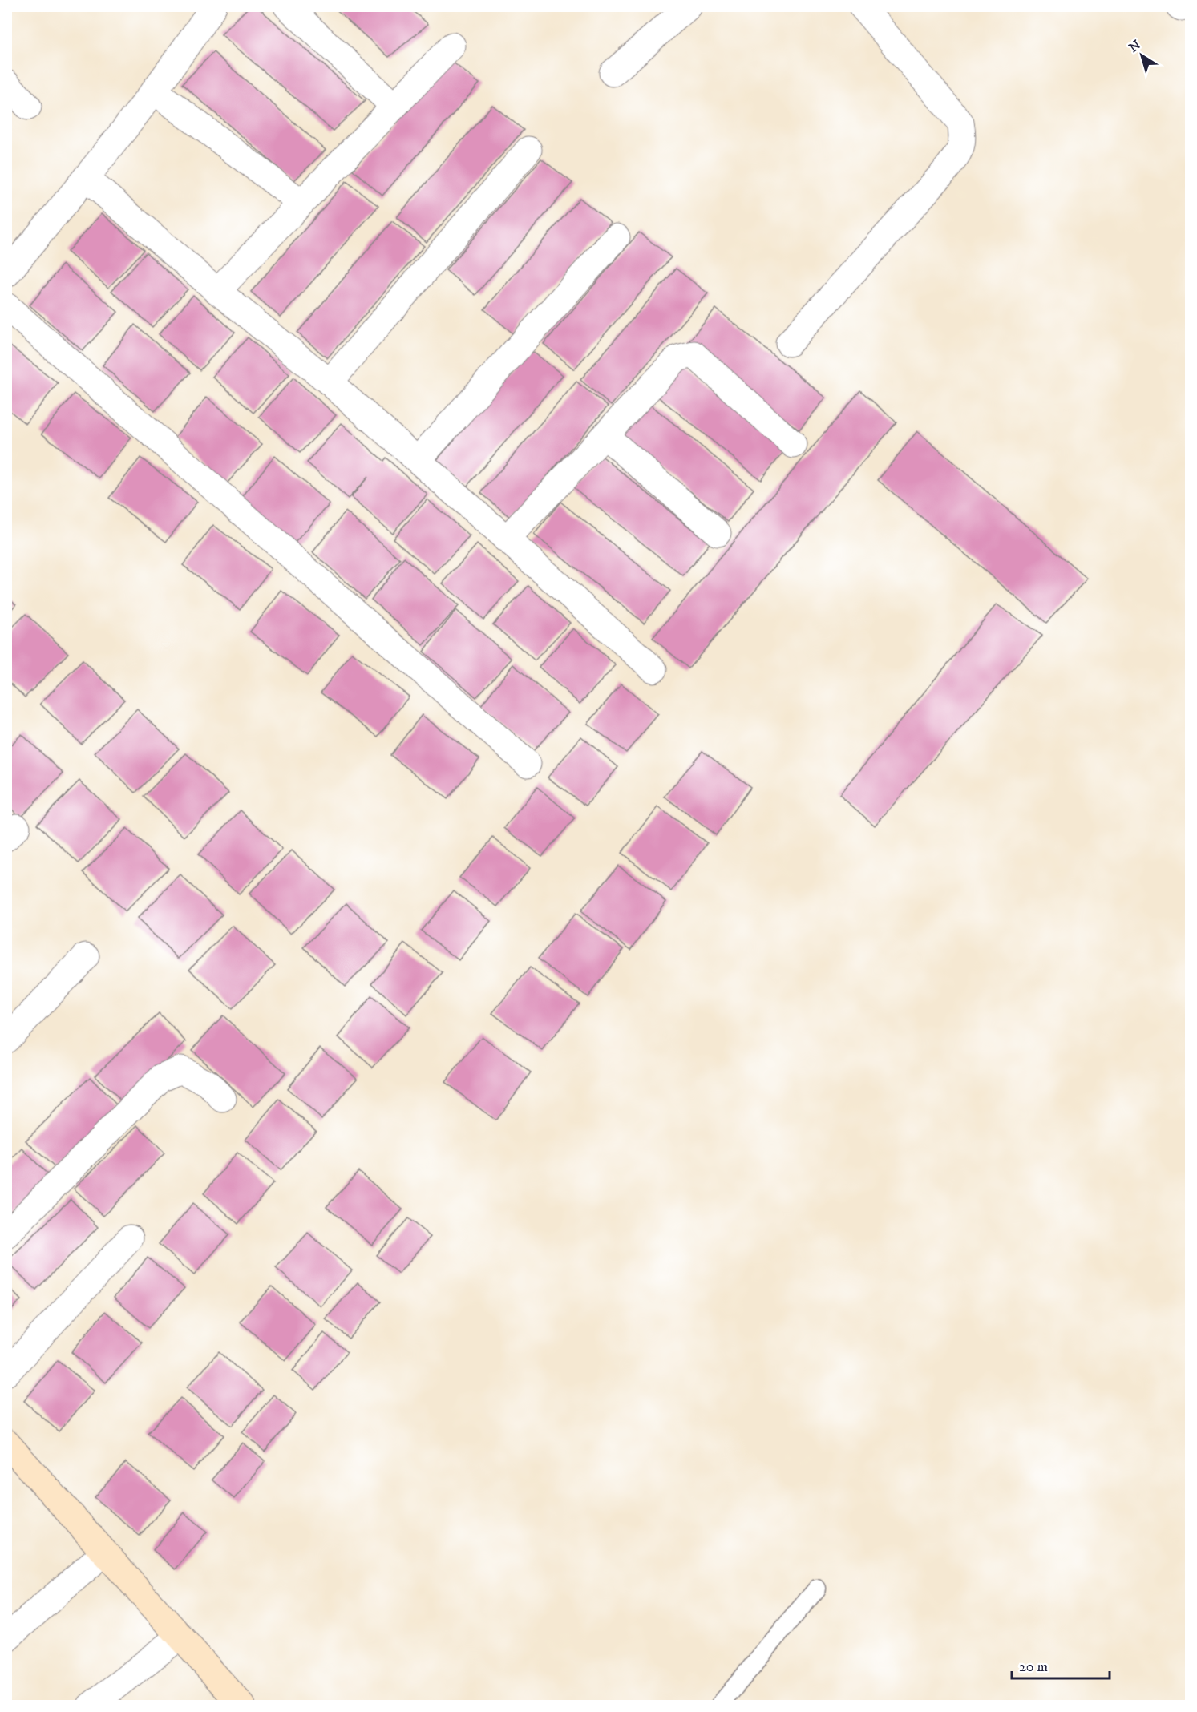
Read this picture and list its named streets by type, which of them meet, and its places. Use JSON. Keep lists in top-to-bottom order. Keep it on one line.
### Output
{"scale_bar":"20 m","north":"top left"}
